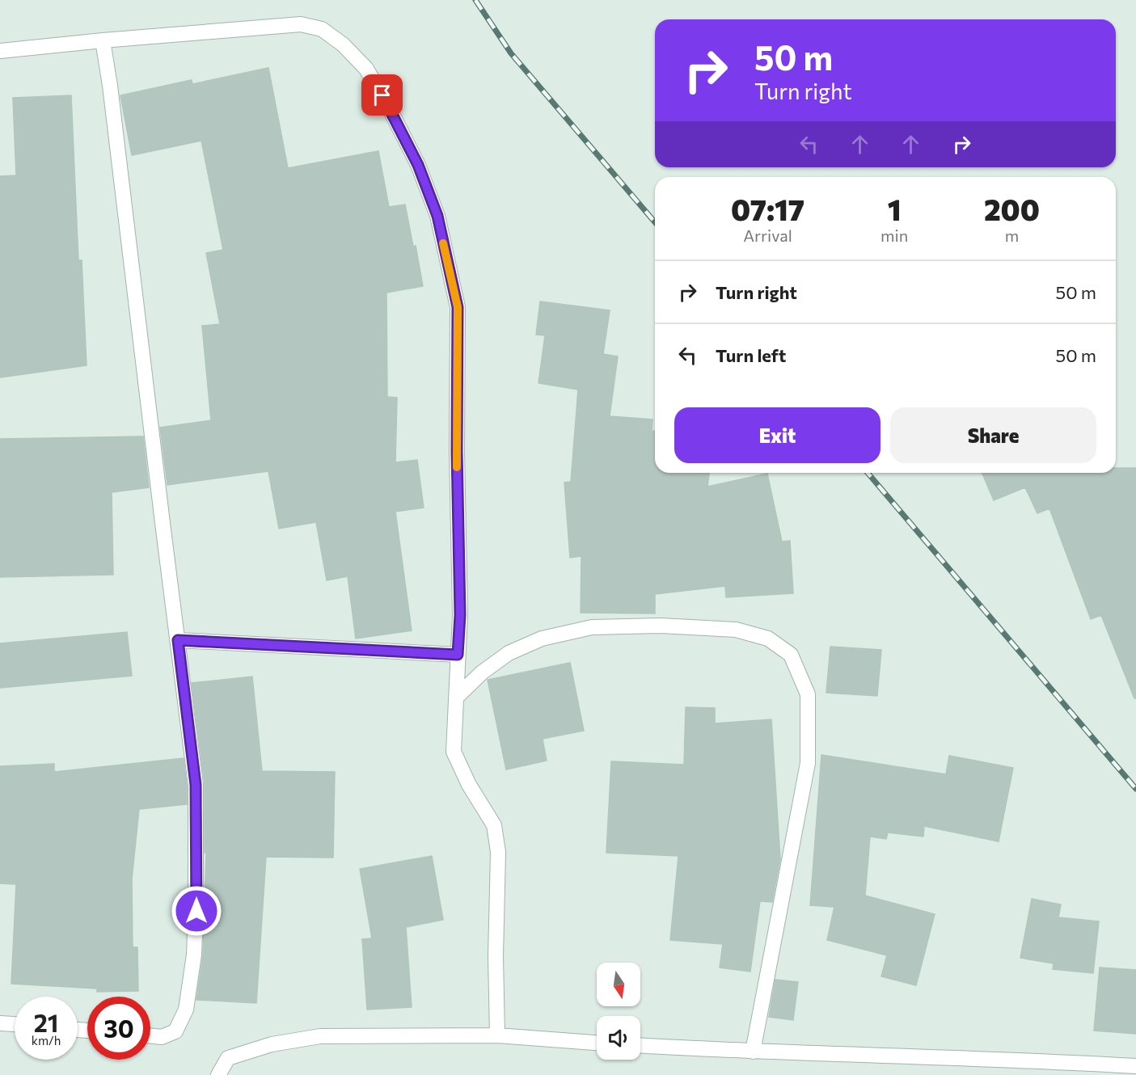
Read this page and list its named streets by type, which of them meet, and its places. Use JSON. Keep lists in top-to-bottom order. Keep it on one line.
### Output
{"north":"bottom","page":{"turn":["50 m","Turn right"],"eta":["07:17","Arrival","1","min","200","m"],"list":[{"name":"Turn right","value":"50 m"},{"name":"Turn left","value":"50 m"}],"buttons":["Exit","Share"],"speed":"21 km/h","limit":"30"}}
